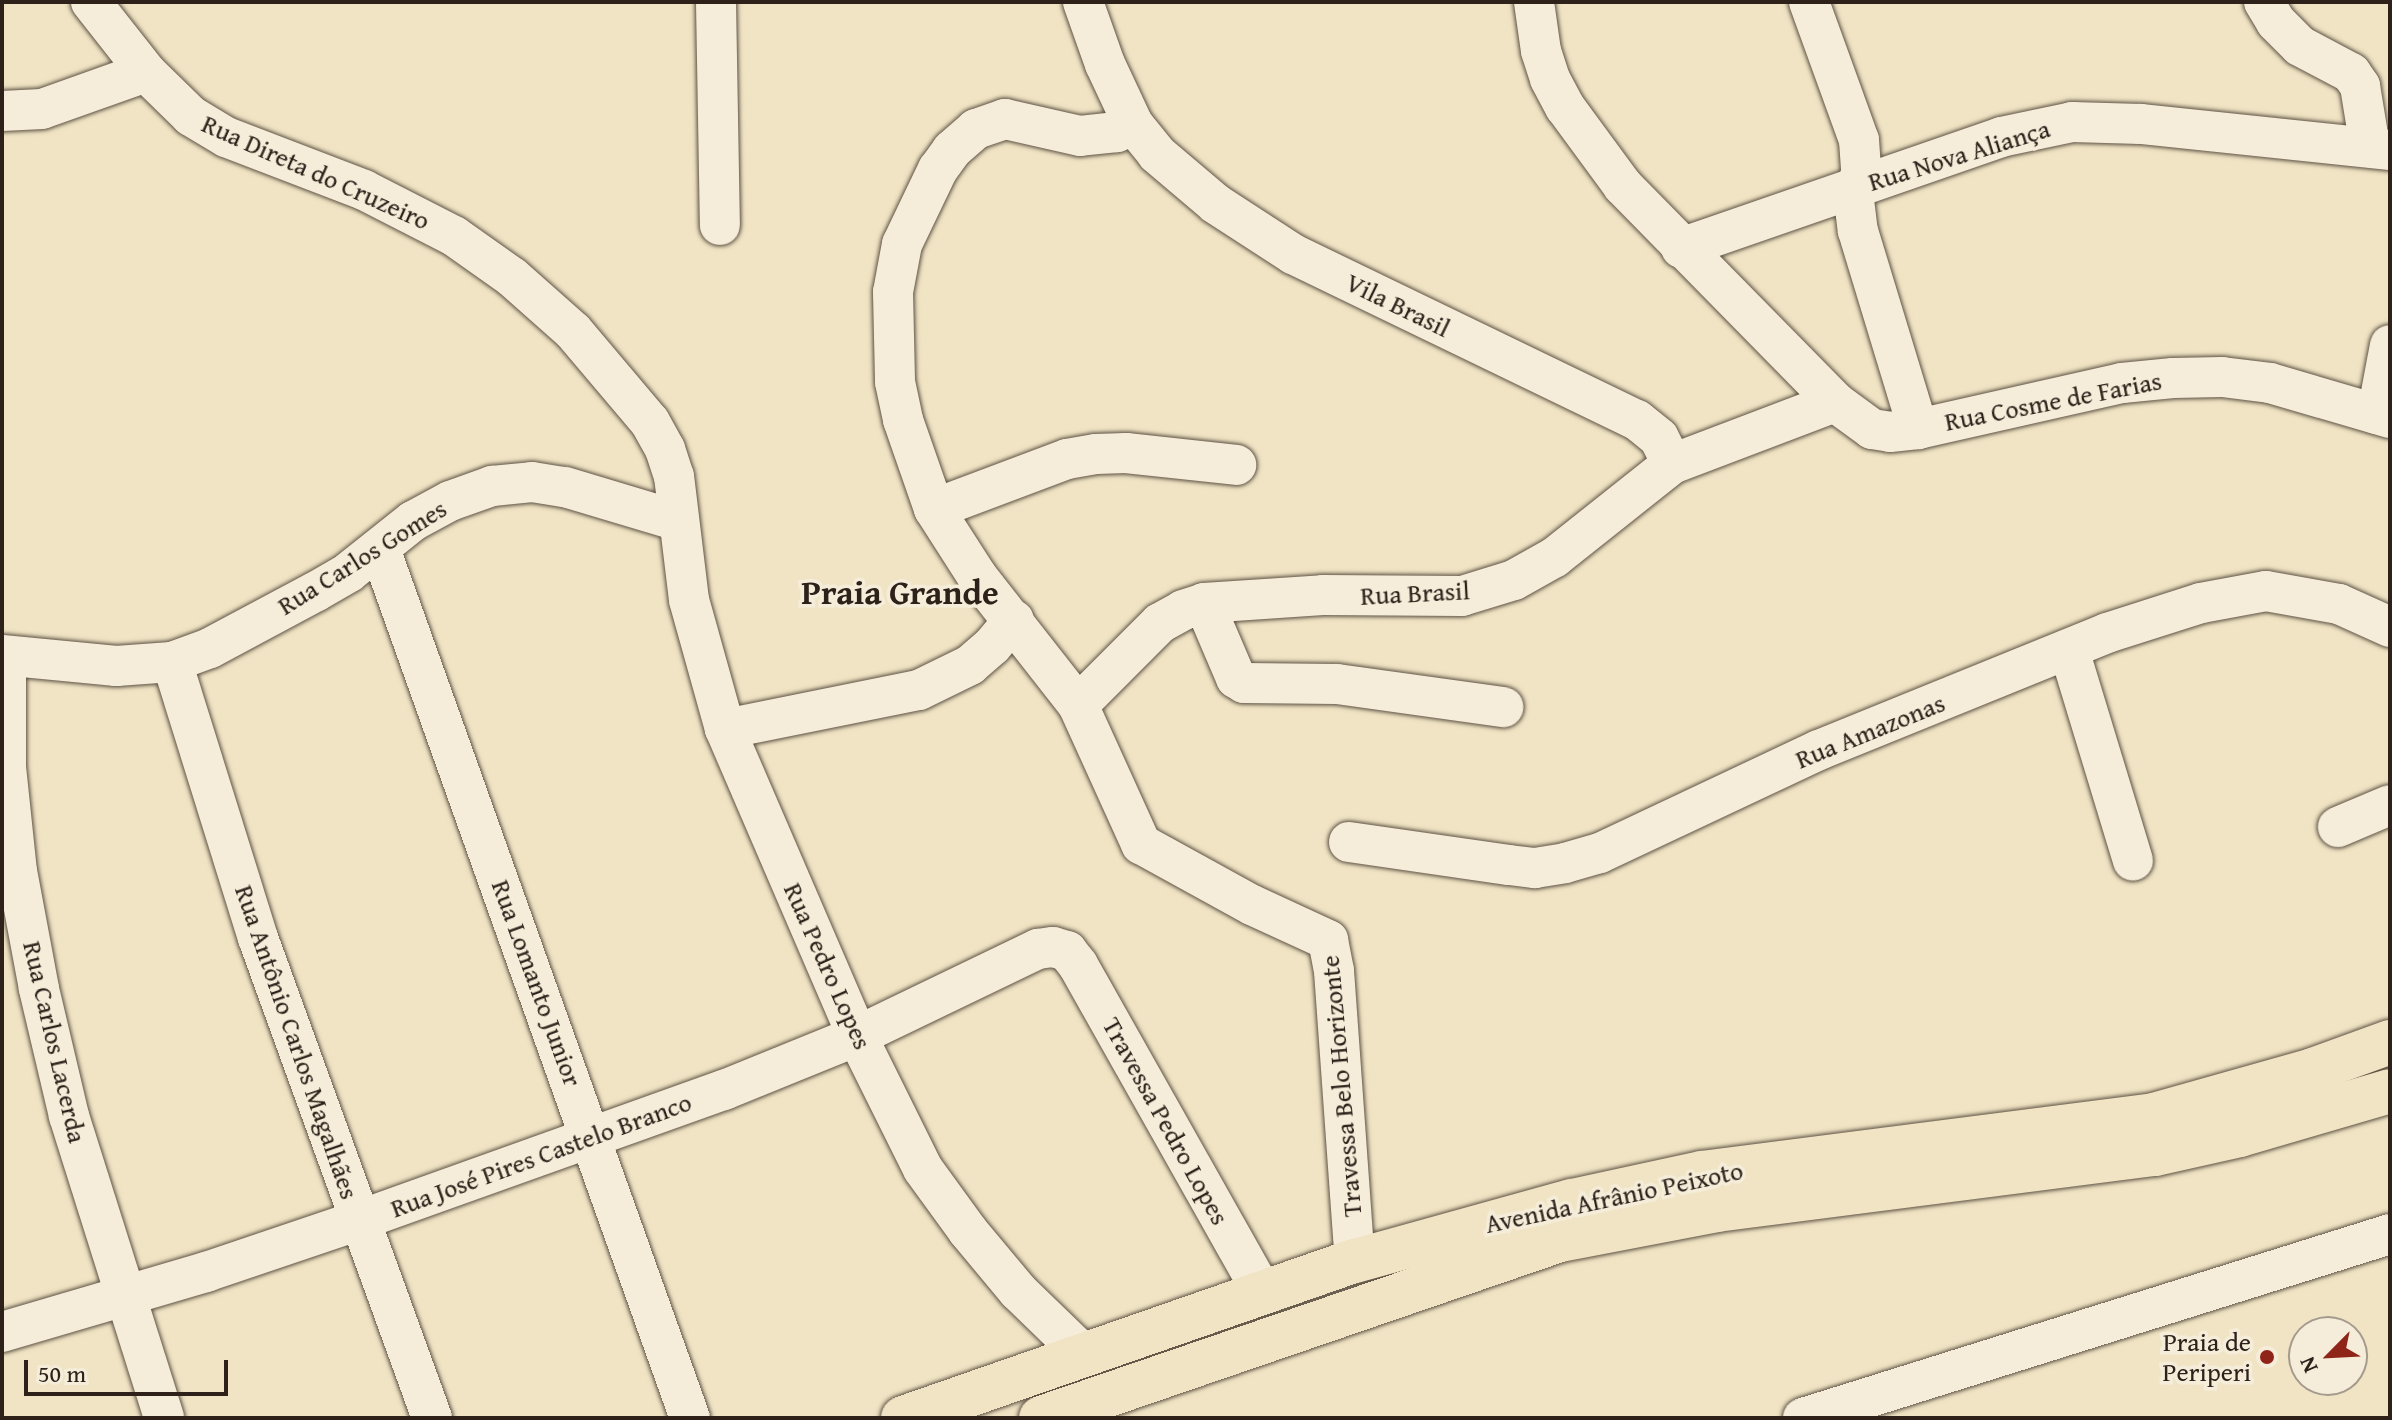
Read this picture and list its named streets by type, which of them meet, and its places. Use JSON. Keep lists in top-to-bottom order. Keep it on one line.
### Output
{"streets":{"main road":["Avenida Afrânio Peixoto"],"street":["Rua Nova Aliança","Rua Direta do Cruzeiro","Vila Brasil","Rua Cosme de Farias","Rua Carlos Gomes","Rua Brasil","Rua Amazonas","Rua Pedro Lopes","Rua Lomanto Junior","Rua Carlos Lacerda","Rua Antônio Carlos Magalhães","Travessa Belo Horizonte","Travessa Pedro Lopes","Rua José Pires Castelo Branco"]},"crossings":[["Rua Direta do Cruzeiro","Rua Carlos Gomes"],["Rua Direta do Cruzeiro","Rua Pedro Lopes"],["Vila Brasil","Rua Brasil"],["Vila Brasil","Travessa Belo Horizonte"],["Rua Carlos Gomes","Rua Pedro Lopes"],["Rua Carlos Gomes","Rua Lomanto Junior"],["Rua Carlos Gomes","Rua Carlos Lacerda"],["Rua Carlos Gomes","Rua Antônio Carlos Magalhães"],["Rua Brasil","Travessa Belo Horizonte"],["Rua Pedro Lopes","Rua José Pires Castelo Branco"],["Rua Pedro Lopes","Avenida Afrânio Peixoto"],["Rua Lomanto Junior","Rua José Pires Castelo Branco"],["Rua Carlos Lacerda","Rua José Pires Castelo Branco"],["Rua Antônio Carlos Magalhães","Rua José Pires Castelo Branco"],["Travessa Belo Horizonte","Avenida Afrânio Peixoto"],["Travessa Pedro Lopes","Rua José Pires Castelo Branco"],["Travessa Pedro Lopes","Avenida Afrânio Peixoto"]],"districts":["Praia Grande"],"places":["Praia de Periperi"],"scale_bar":"50 m","north":"bottom left"}
